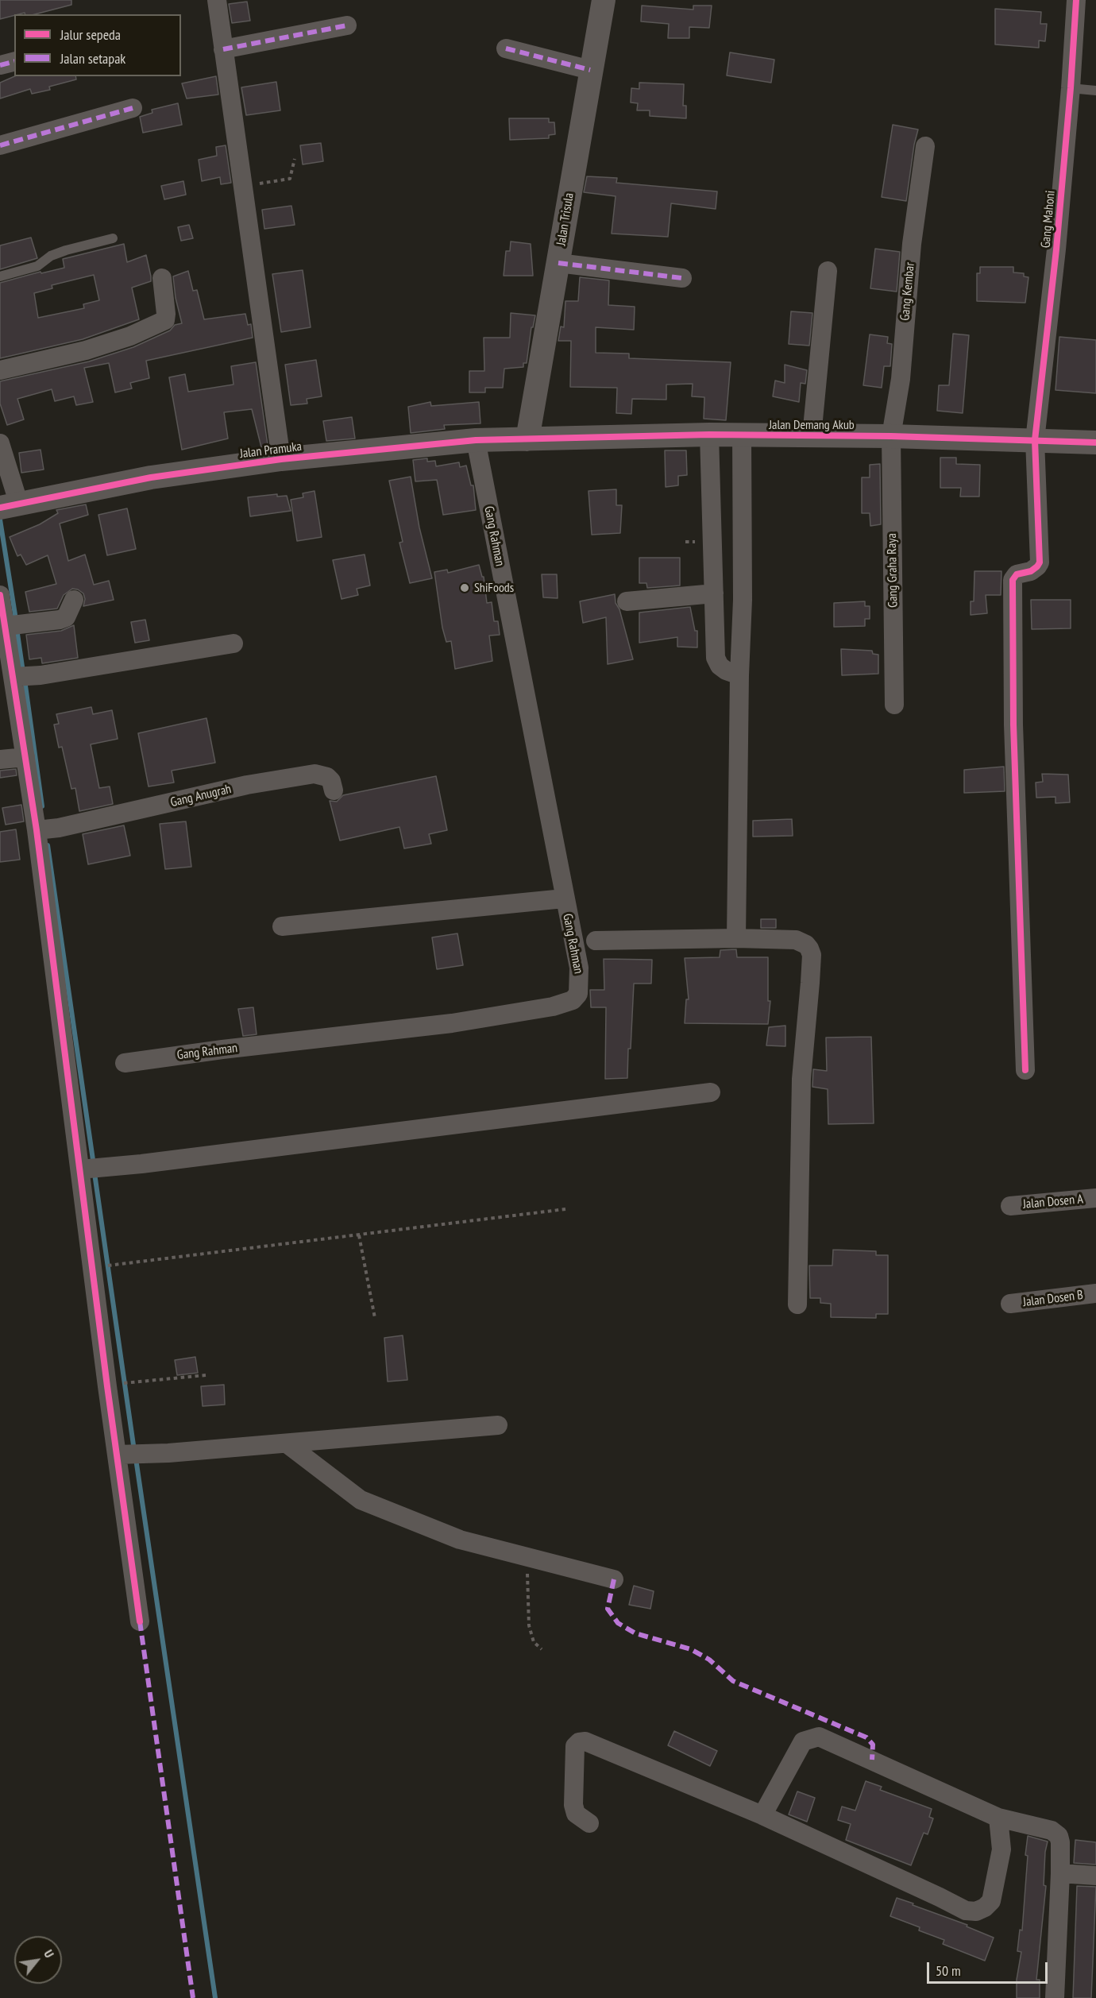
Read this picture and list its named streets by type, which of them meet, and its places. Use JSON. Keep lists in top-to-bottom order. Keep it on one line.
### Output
{"streets":{"street":["Jalan Trisula","Gang Mahoni","Gang Kembar","Jalan Demang Akub","Jalan Pramuka","Gang Rahman","Gang Graha Raya","Gang Anugrah","Jalan Dosen A","Jalan Dosen B"]},"crossings":[["Jalan Trisula","Jalan Demang Akub"],["Jalan Trisula","Jalan Pramuka"],["Gang Mahoni","Jalan Demang Akub"],["Gang Kembar","Jalan Demang Akub"],["Gang Kembar","Gang Graha Raya"],["Jalan Demang Akub","Jalan Pramuka"],["Jalan Demang Akub","Gang Graha Raya"],["Jalan Pramuka","Gang Rahman"]],"places":["ShiFoods"],"legend":["Jalur sepeda","Jalan setapak"],"scale_bar":"50 m","north":"top right"}
